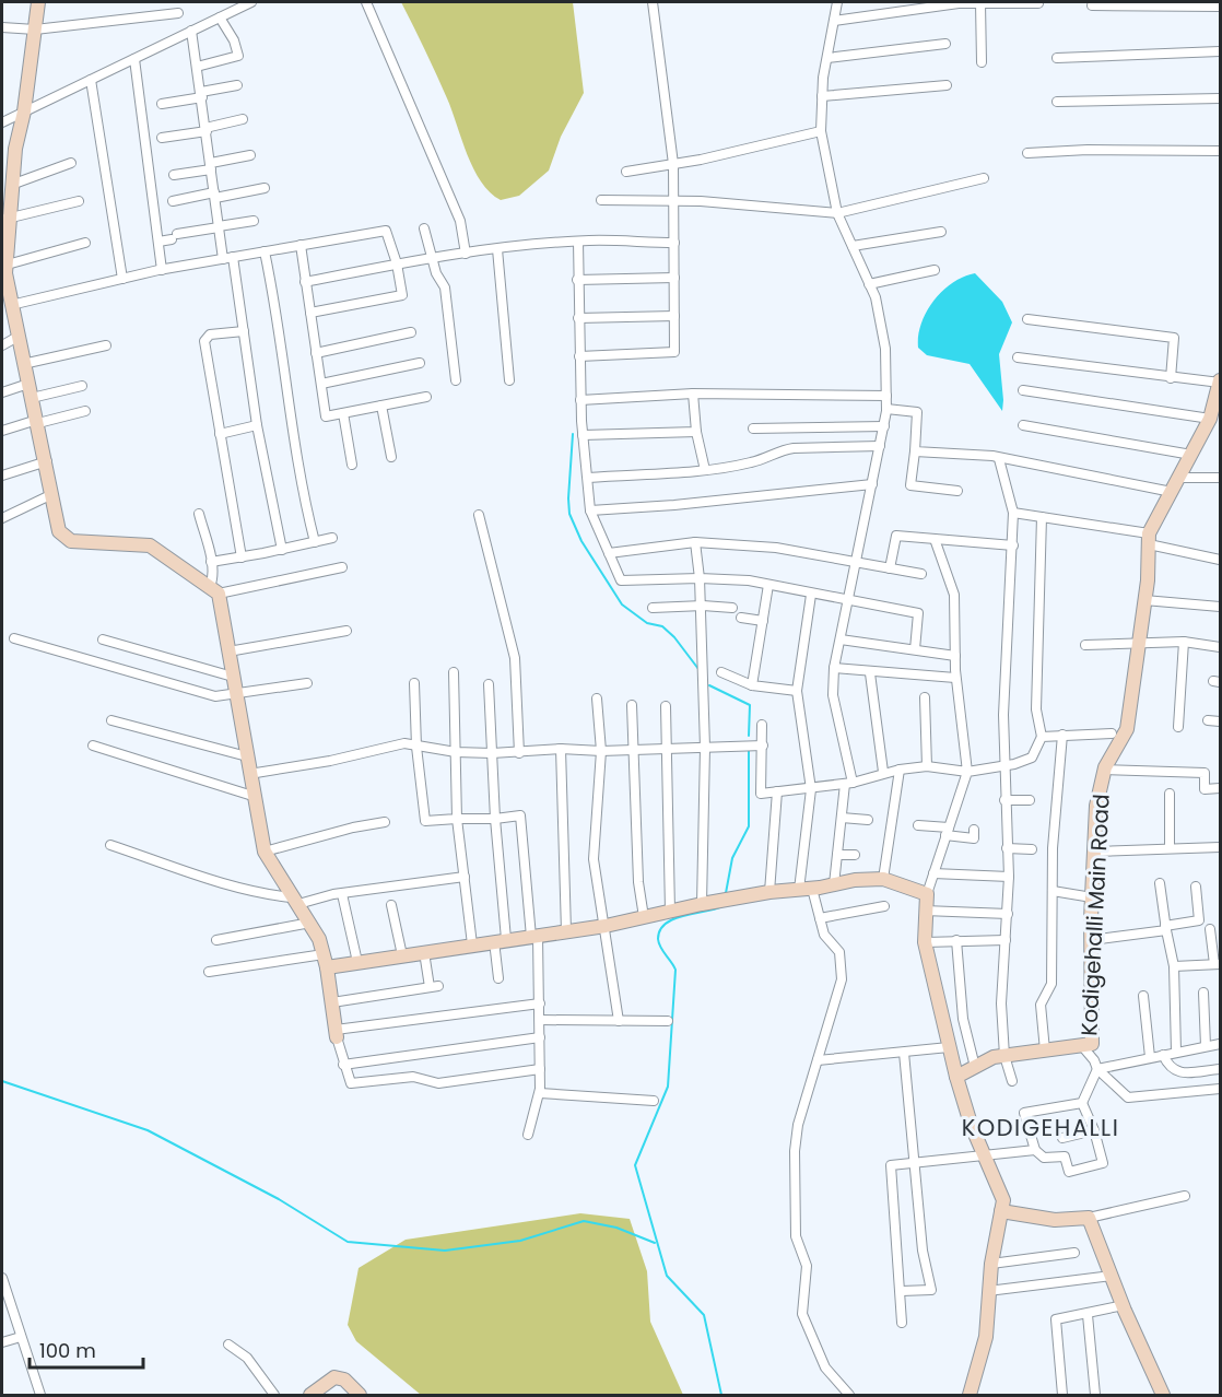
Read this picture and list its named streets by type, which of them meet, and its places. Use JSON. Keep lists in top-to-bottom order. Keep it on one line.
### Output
{"streets":{"street":["Kodigehalli Main Road"]},"districts":["KODIGEHALLI"],"scale_bar":"100 m"}
